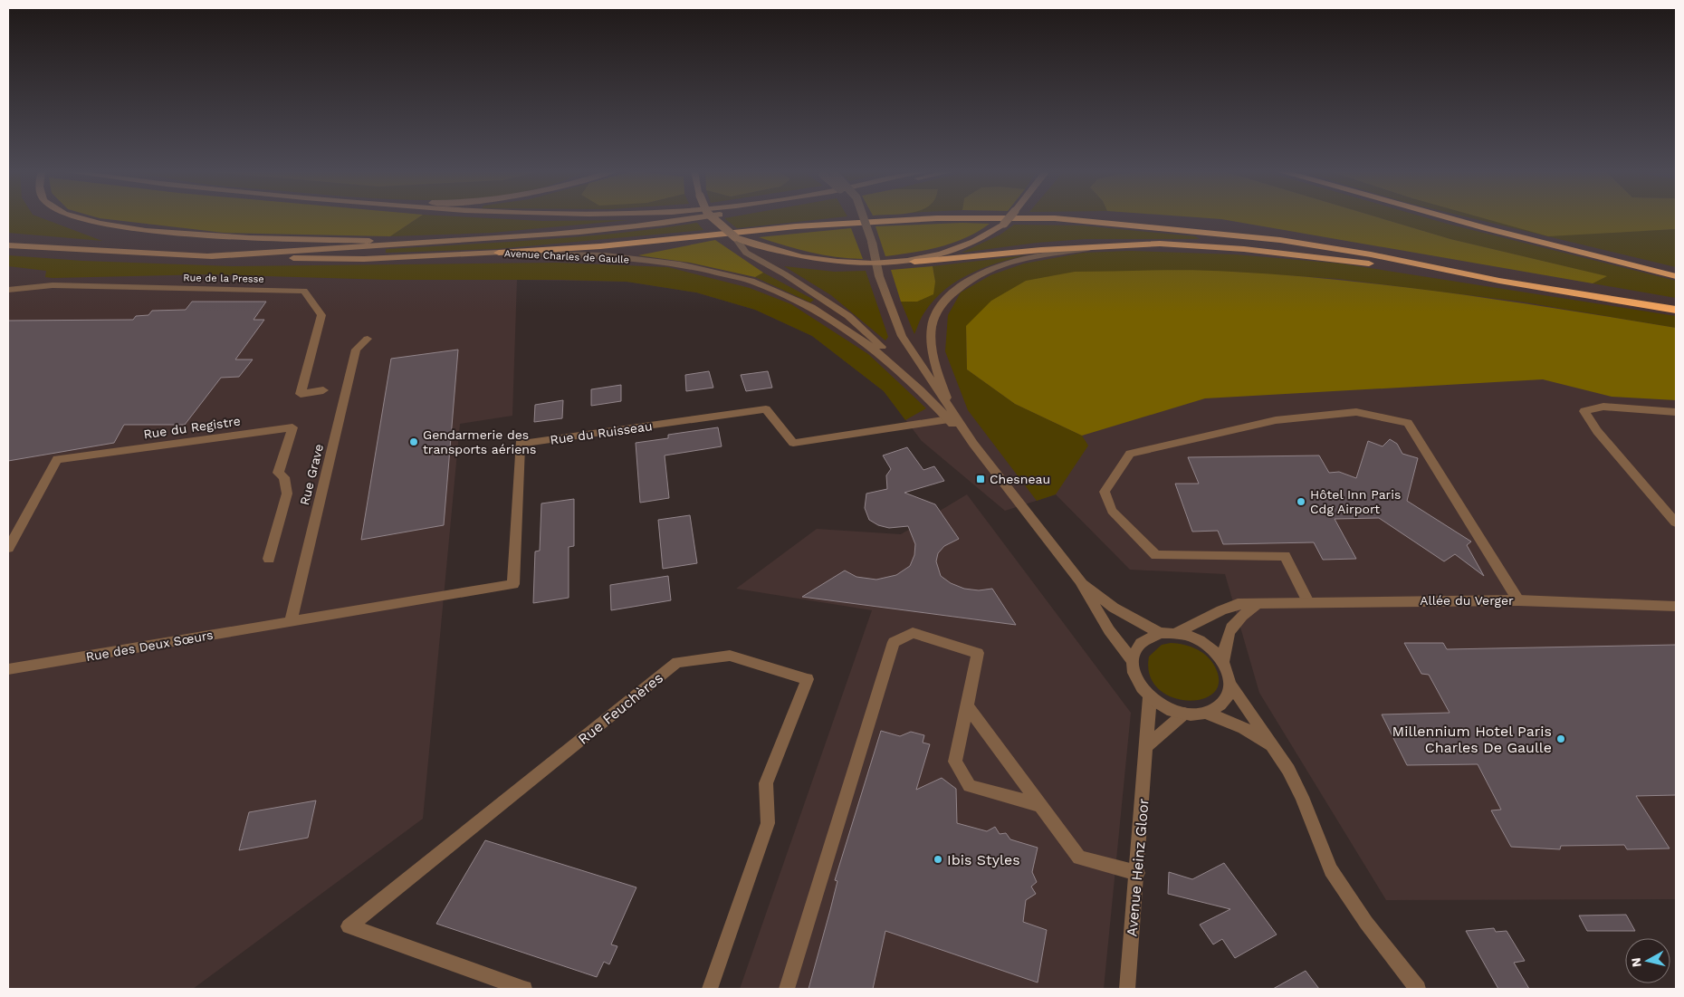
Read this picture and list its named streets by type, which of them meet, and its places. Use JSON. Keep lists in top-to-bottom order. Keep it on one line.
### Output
{"streets":{"street":["Avenue Charles de Gaulle","Rue de la Presse","Rue du Registre","Rue du Ruisseau","Rue Grave","Allée du Verger","Rue des Deux Sœurs","Rue Feuchères","Avenue Heinz Gloor"]},"crossings":[["Avenue Charles de Gaulle","Rue du Ruisseau"],["Avenue Charles de Gaulle","Allée du Verger"],["Avenue Charles de Gaulle","Avenue Heinz Gloor"],["Rue du Ruisseau","Rue Grave"],["Rue du Ruisseau","Rue des Deux Sœurs"],["Rue Grave","Rue des Deux Sœurs"],["Allée du Verger","Avenue Heinz Gloor"]],"places":{"other":["Gendarmerie des transports aériens","Hôtel Inn Paris Cdg Airport","Millennium Hotel Paris Charles De Gaulle","Ibis Styles"],"transit":["Chesneau"]},"north":"left"}
